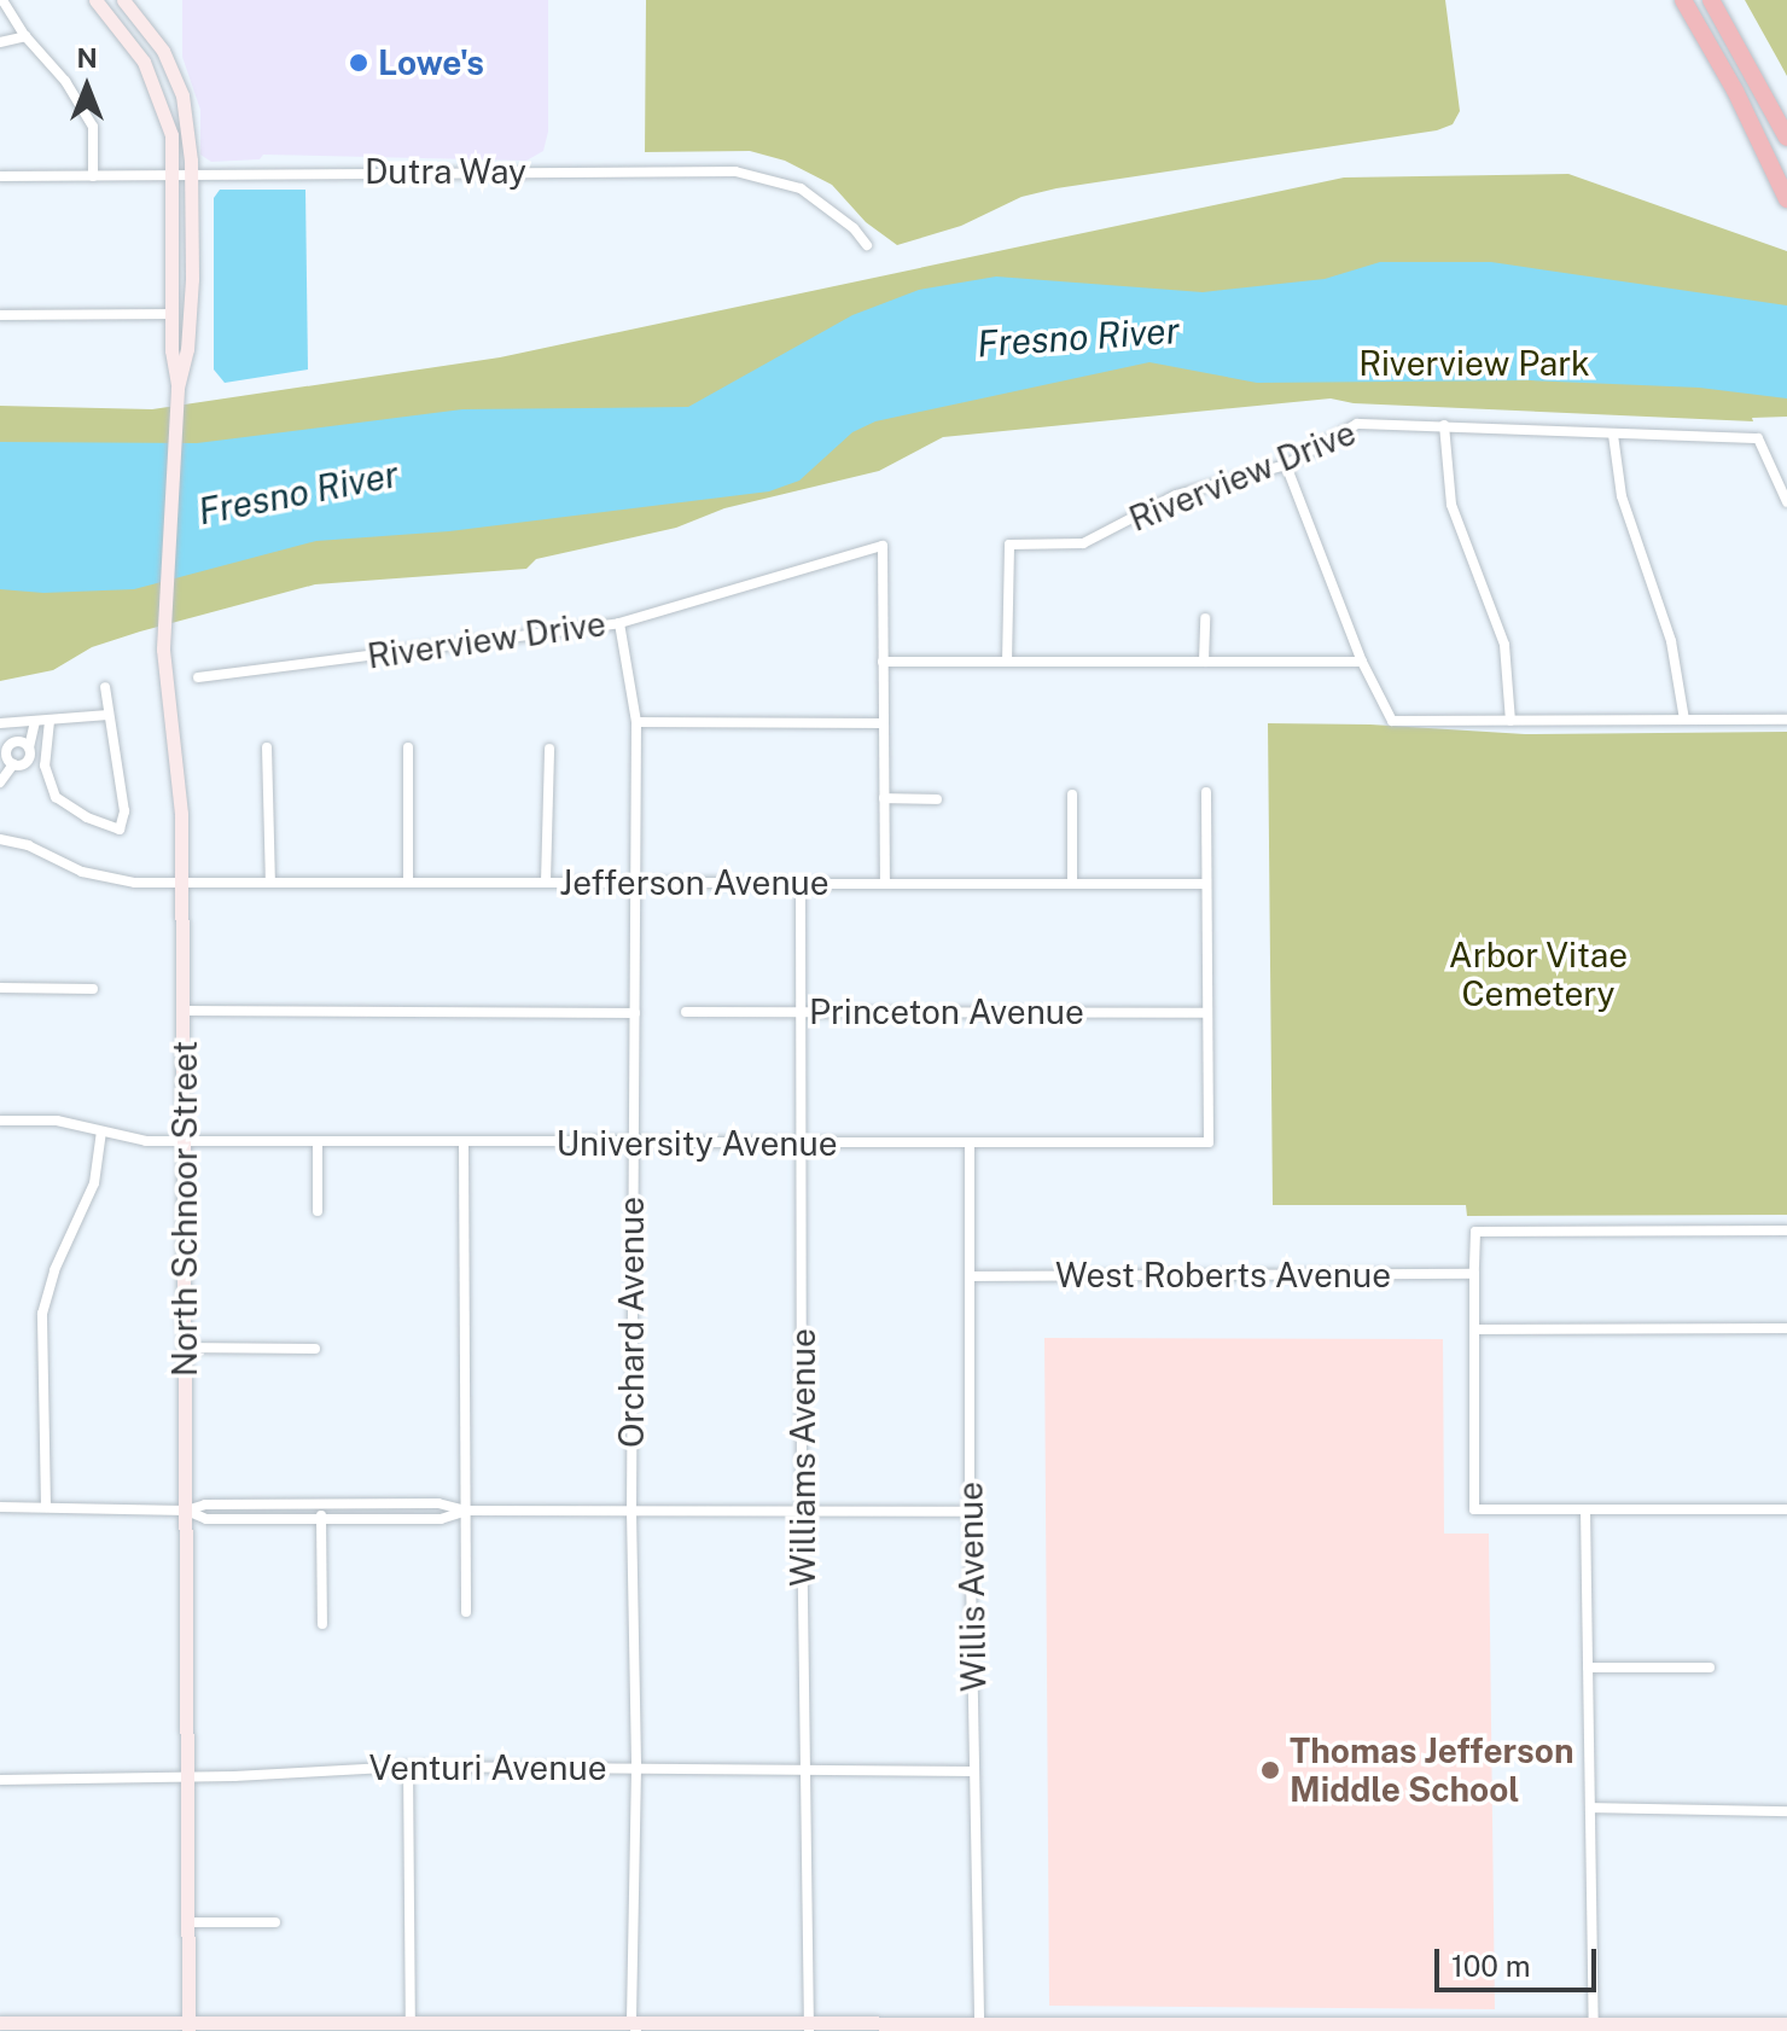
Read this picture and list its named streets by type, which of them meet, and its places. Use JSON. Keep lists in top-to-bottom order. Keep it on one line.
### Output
{"streets":{"street":["Dutra Way","Riverview Drive","Jefferson Avenue","Princeton Avenue","University Avenue","North Schnoor Street","West Roberts Avenue","Orchard Avenue","Williams Avenue","Willis Avenue","Venturi Avenue"]},"crossings":[["Dutra Way","North Schnoor Street"],["Riverview Drive","Orchard Avenue"],["Jefferson Avenue","North Schnoor Street"],["Jefferson Avenue","Orchard Avenue"],["Jefferson Avenue","Williams Avenue"],["Princeton Avenue","University Avenue"],["Princeton Avenue","Williams Avenue"],["University Avenue","North Schnoor Street"],["University Avenue","Orchard Avenue"],["University Avenue","Williams Avenue"],["University Avenue","Willis Avenue"],["North Schnoor Street","Venturi Avenue"],["West Roberts Avenue","Willis Avenue"],["Orchard Avenue","Venturi Avenue"],["Williams Avenue","Venturi Avenue"],["Willis Avenue","Venturi Avenue"]],"water":["Fresno River"],"parks":["Riverview Park","Arbor Vitae Cemetery"],"places":["Lowe's","Thomas Jefferson Middle School"],"scale_bar":"100 m","north":"top"}
